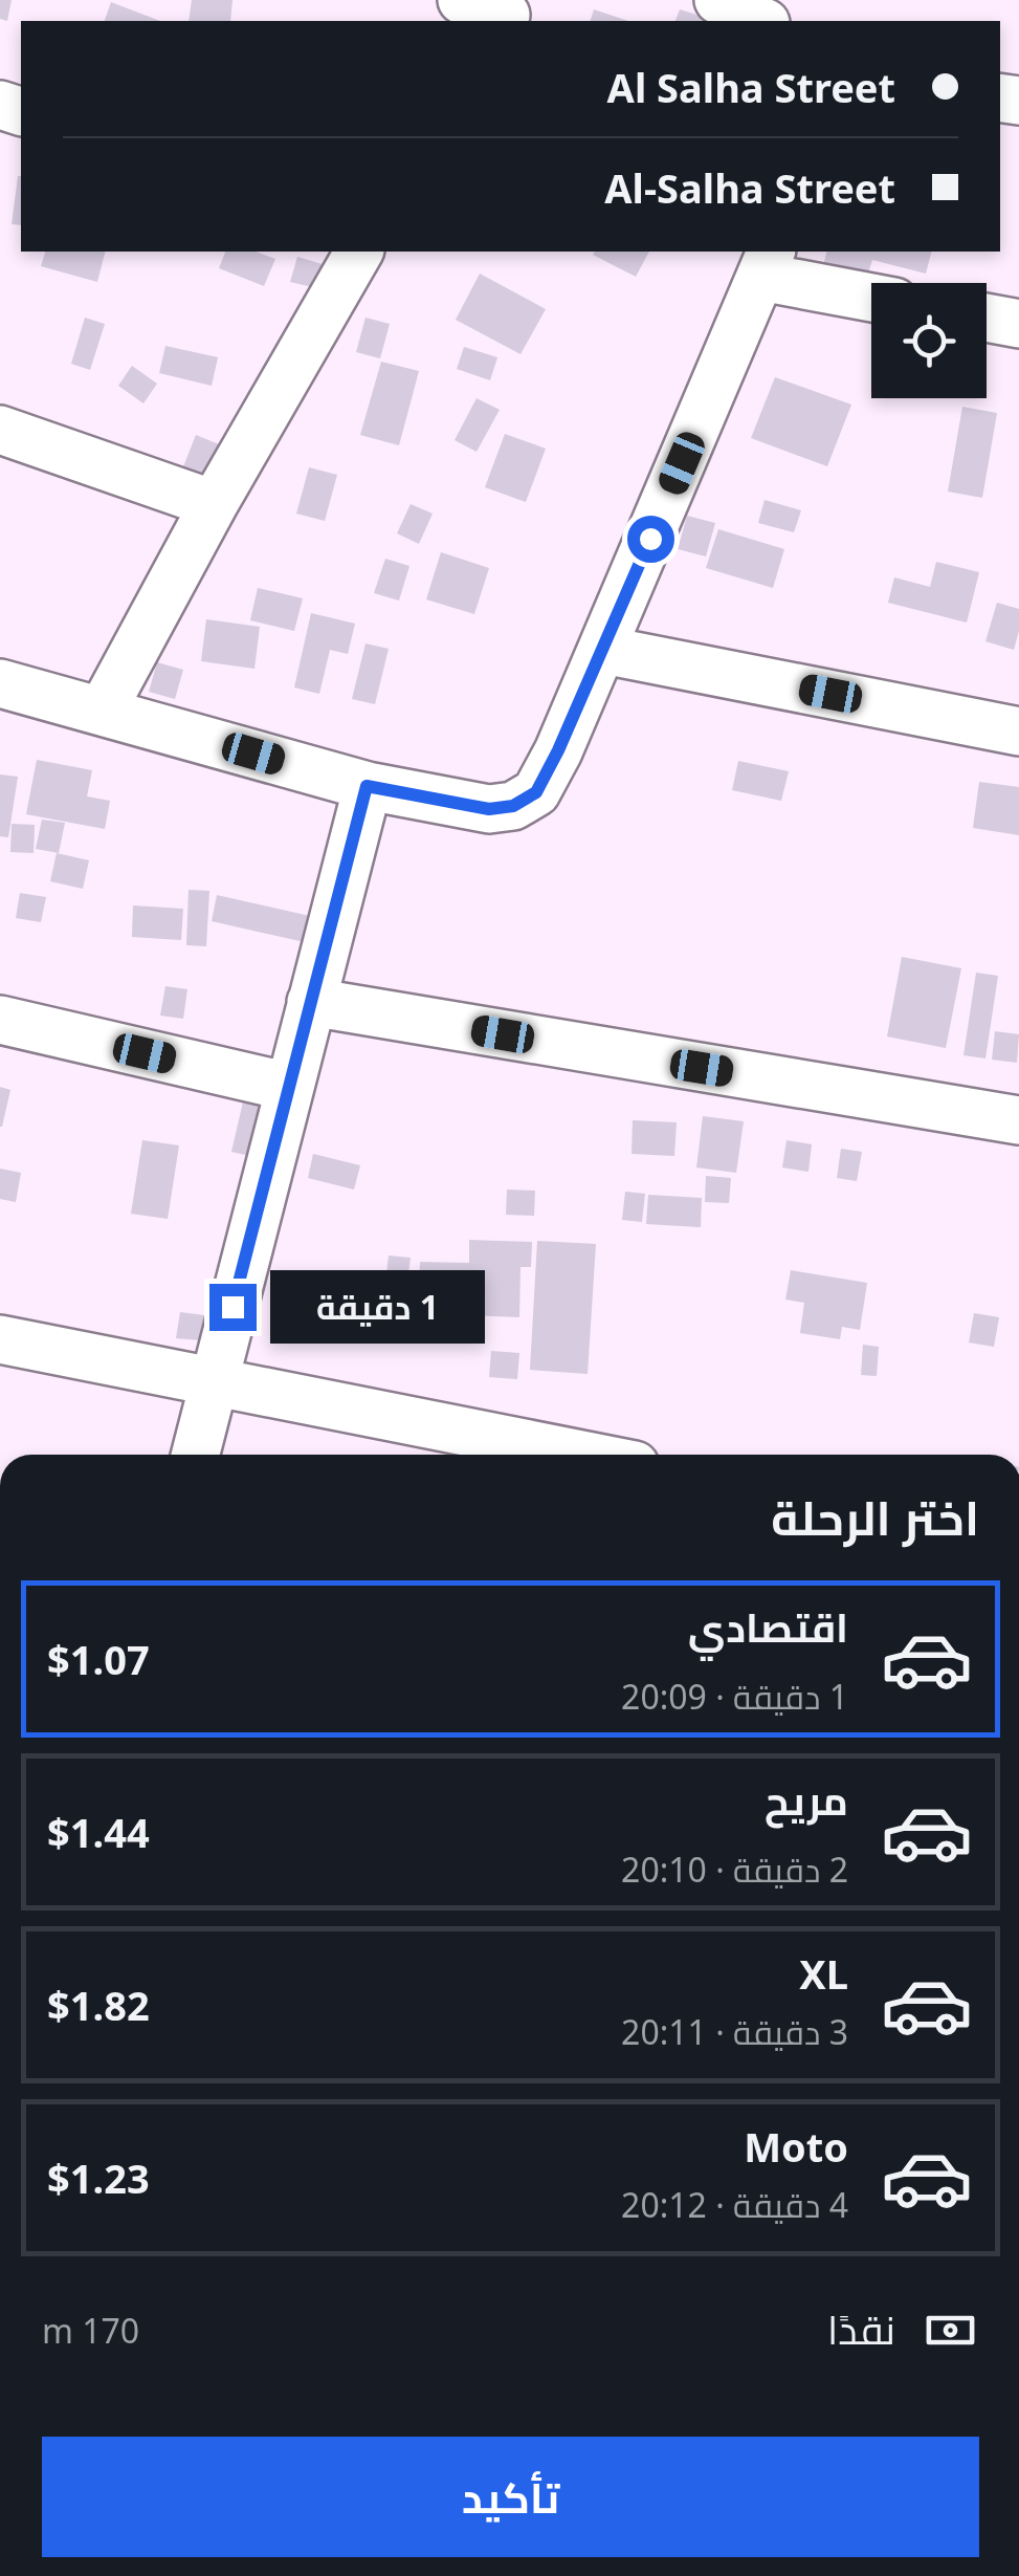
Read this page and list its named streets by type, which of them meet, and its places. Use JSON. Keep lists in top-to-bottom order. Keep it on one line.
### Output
{"page":{"banner":["Al Salha Street","Al-Salha Street"],"bubble":"1 دقيقة","heading":"اختر الرحلة","list":[{"name":"اقتصادي","note":"1 دقيقة · 20:09","value":"$1.07"},{"name":"مريح","note":"2 دقيقة · 20:10","value":"$1.44"},{"name":"XL","note":"3 دقيقة · 20:11","value":"$1.82"},{"name":"Moto","note":"4 دقيقة · 20:12","value":"$1.23"}],"pay":["نقدًا","170 m"],"buttons":"تأكيد"}}
